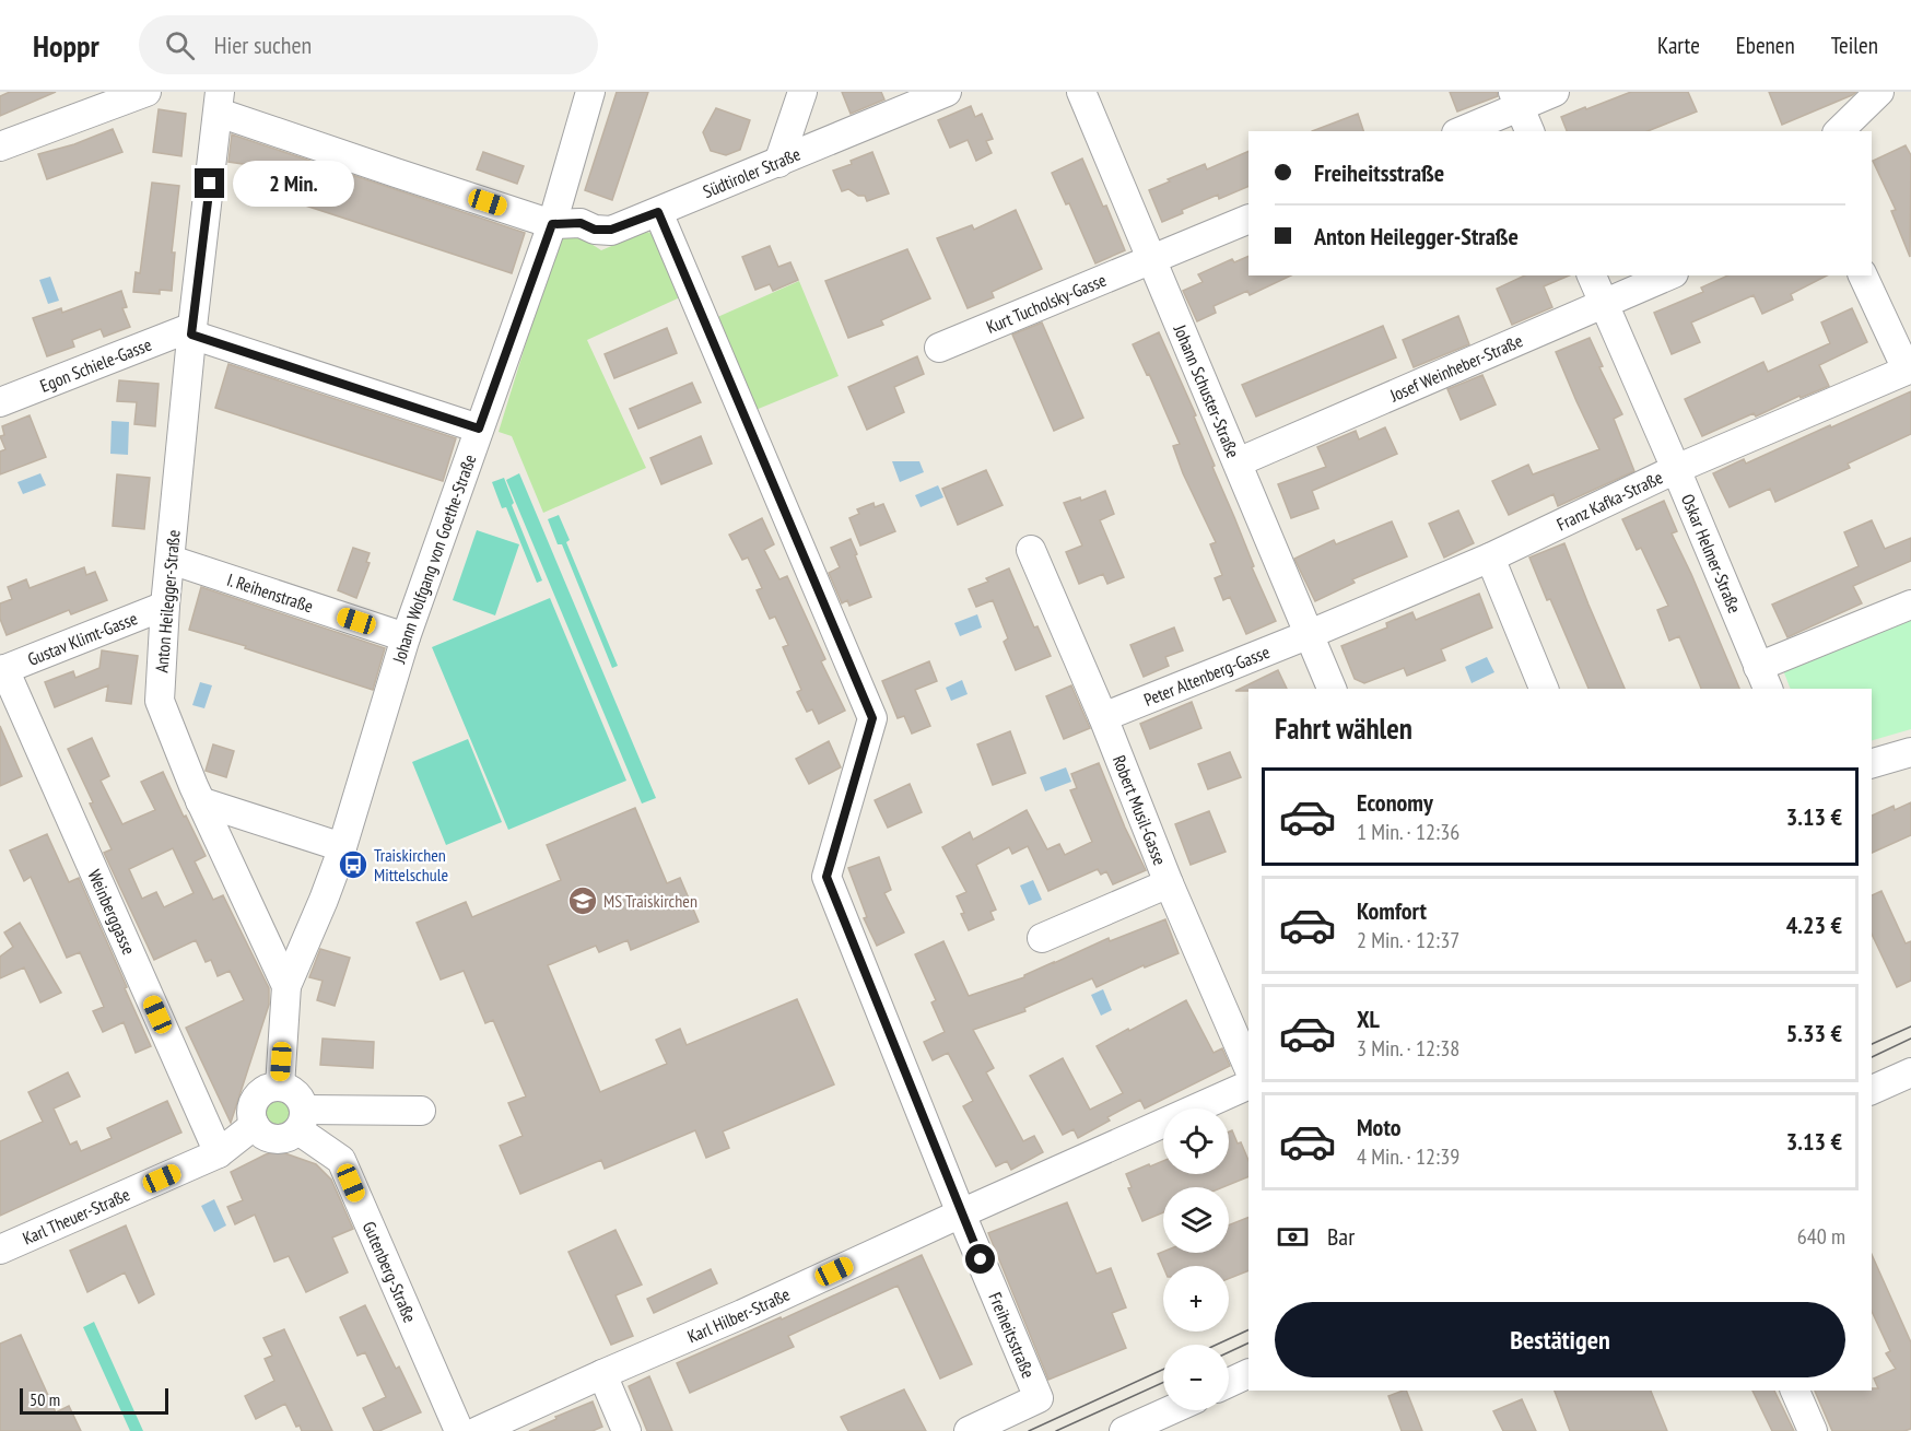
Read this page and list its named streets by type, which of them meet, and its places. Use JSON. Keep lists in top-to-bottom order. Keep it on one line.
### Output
{"streets":{"street":["Südtiroler Straße","Kurt Tucholsky-Gasse","Egon Schiele-Gasse","Josef Weinheber-Straße","Johann Schuster-Straße","Franz Kafka-Straße","Oskar Helmer-Straße","Johann Wolfgang von Goethe-Straße","I. Reihenstraße","Anton Heilegger-Straße","Gustav Klimt-Gasse","Peter Altenberg-Gasse","Robert Musil-Gasse","Weinberggasse","Karl Theuer-Straße","Gutenberg-Straße","Karl Hilber-Straße","Freiheitsstraße"]},"crossings":[["Südtiroler Straße","Johann Wolfgang von Goethe-Straße"],["Südtiroler Straße","Anton Heilegger-Straße"],["Südtiroler Straße","Freiheitsstraße"],["Kurt Tucholsky-Gasse","Johann Schuster-Straße"],["Egon Schiele-Gasse","Anton Heilegger-Straße"],["Josef Weinheber-Straße","Johann Schuster-Straße"],["Josef Weinheber-Straße","Oskar Helmer-Straße"],["Johann Schuster-Straße","Franz Kafka-Straße"],["Johann Schuster-Straße","Peter Altenberg-Gasse"],["Franz Kafka-Straße","Oskar Helmer-Straße"],["Franz Kafka-Straße","Peter Altenberg-Gasse"],["Johann Wolfgang von Goethe-Straße","I. Reihenstraße"],["Johann Wolfgang von Goethe-Straße","Anton Heilegger-Straße"],["I. Reihenstraße","Anton Heilegger-Straße"],["Anton Heilegger-Straße","Gustav Klimt-Gasse"],["Anton Heilegger-Straße","Karl Theuer-Straße"],["Anton Heilegger-Straße","Gutenberg-Straße"],["Gustav Klimt-Gasse","Weinberggasse"],["Peter Altenberg-Gasse","Robert Musil-Gasse"],["Weinberggasse","Karl Theuer-Straße"],["Karl Theuer-Straße","Gutenberg-Straße"],["Karl Hilber-Straße","Freiheitsstraße"]],"places":{"bus stop":["Traiskirchen Mittelschule"],"school or university":["MS Traiskirchen"]},"scale_bar":"50 m","page":{"header":"Hoppr","search":"Hier suchen","nav":["Karte","Ebenen","Teilen"],"banner":["Freiheitsstraße","Anton Heilegger-Straße"],"bubble":"2 Min.","heading":"Fahrt wählen","list":[{"name":"Economy","note":"1 Min. · 12:36","value":"3.13 €"},{"name":"Komfort","note":"2 Min. · 12:37","value":"4.23 €"},{"name":"XL","note":"3 Min. · 12:38","value":"5.33 €"},{"name":"Moto","note":"4 Min. · 12:39","value":"3.13 €"}],"map_buttons":["+","−"],"pay":["Bar","640 m"],"buttons":"Bestätigen","scale":"50 m"}}
